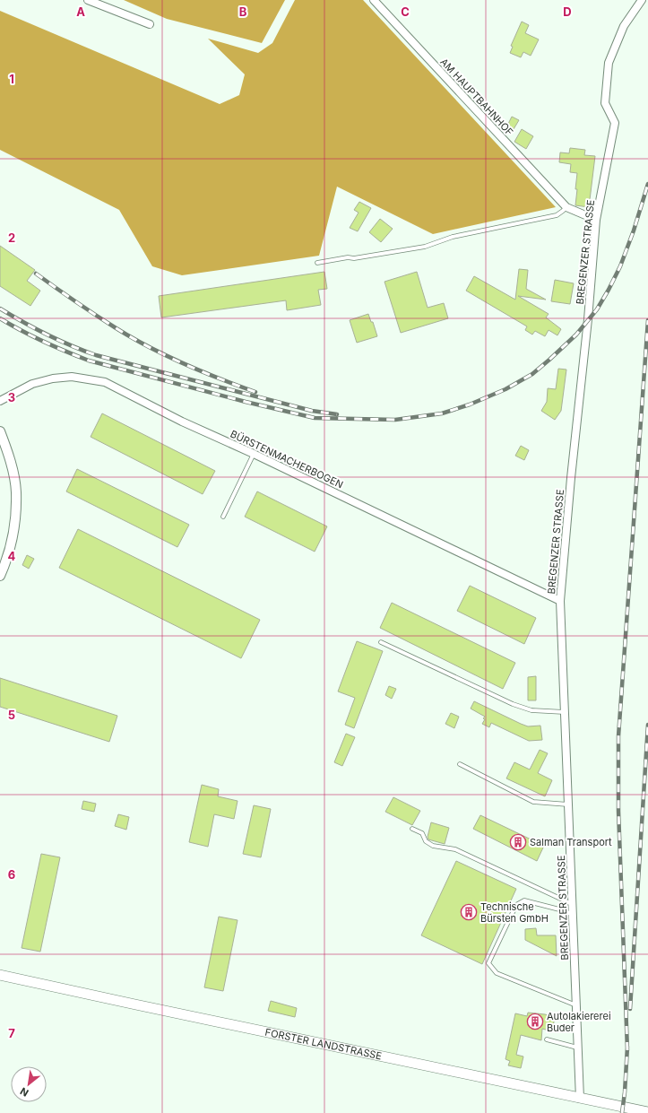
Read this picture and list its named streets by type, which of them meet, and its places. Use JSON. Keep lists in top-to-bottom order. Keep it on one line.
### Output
{"streets":{"main road":["FORSTER LANDSTRASSE"],"street":["AM HAUPTBAHNHOF","BREGENZER STRASSE","BÜRSTENMACHERBOGEN"]},"crossings":[["AM HAUPTBAHNHOF","BREGENZER STRASSE"],["BREGENZER STRASSE","BÜRSTENMACHERBOGEN"],["BREGENZER STRASSE","FORSTER LANDSTRASSE"]],"places":{"building":["Salman Transport","Technische Bürsten GmbH","Autolakiererei Buder"]},"north":"bottom left","grid":{"columns":["A","B","C","D"],"rows":["1","2","3","4","5","6","7"]}}
